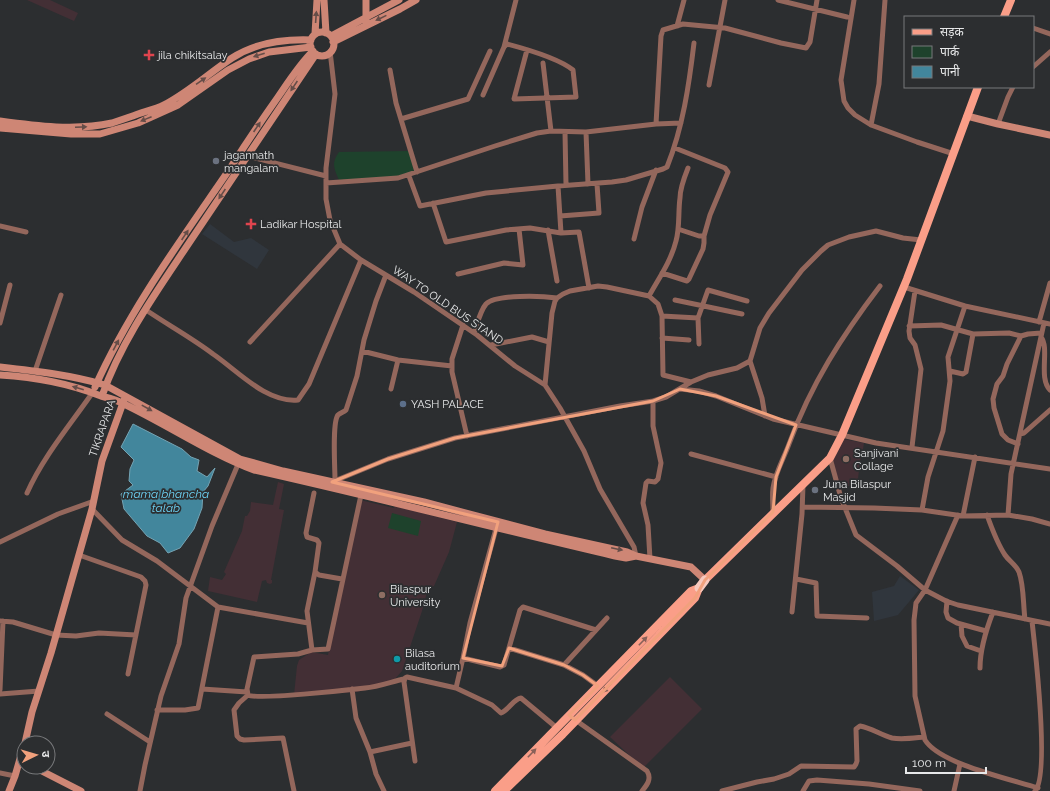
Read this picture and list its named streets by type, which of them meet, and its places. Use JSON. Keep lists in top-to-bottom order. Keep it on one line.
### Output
{"streets":{"street":["WAY TO OLD BUS STAND","TIKRAPARA"]},"water":["mama bhancha talab"],"places":{"health":["jila chikitsalay","Ladikar Hospital"],"other":["jagannath mangalam","YASH PALACE","Sanjivani Collage","Juna Bilaspur Masjid","Bilaspur University","Bilasa auditorium"]},"legend":["सड़क","पार्क","पानी"],"scale_bar":"100 m","north":"right"}
